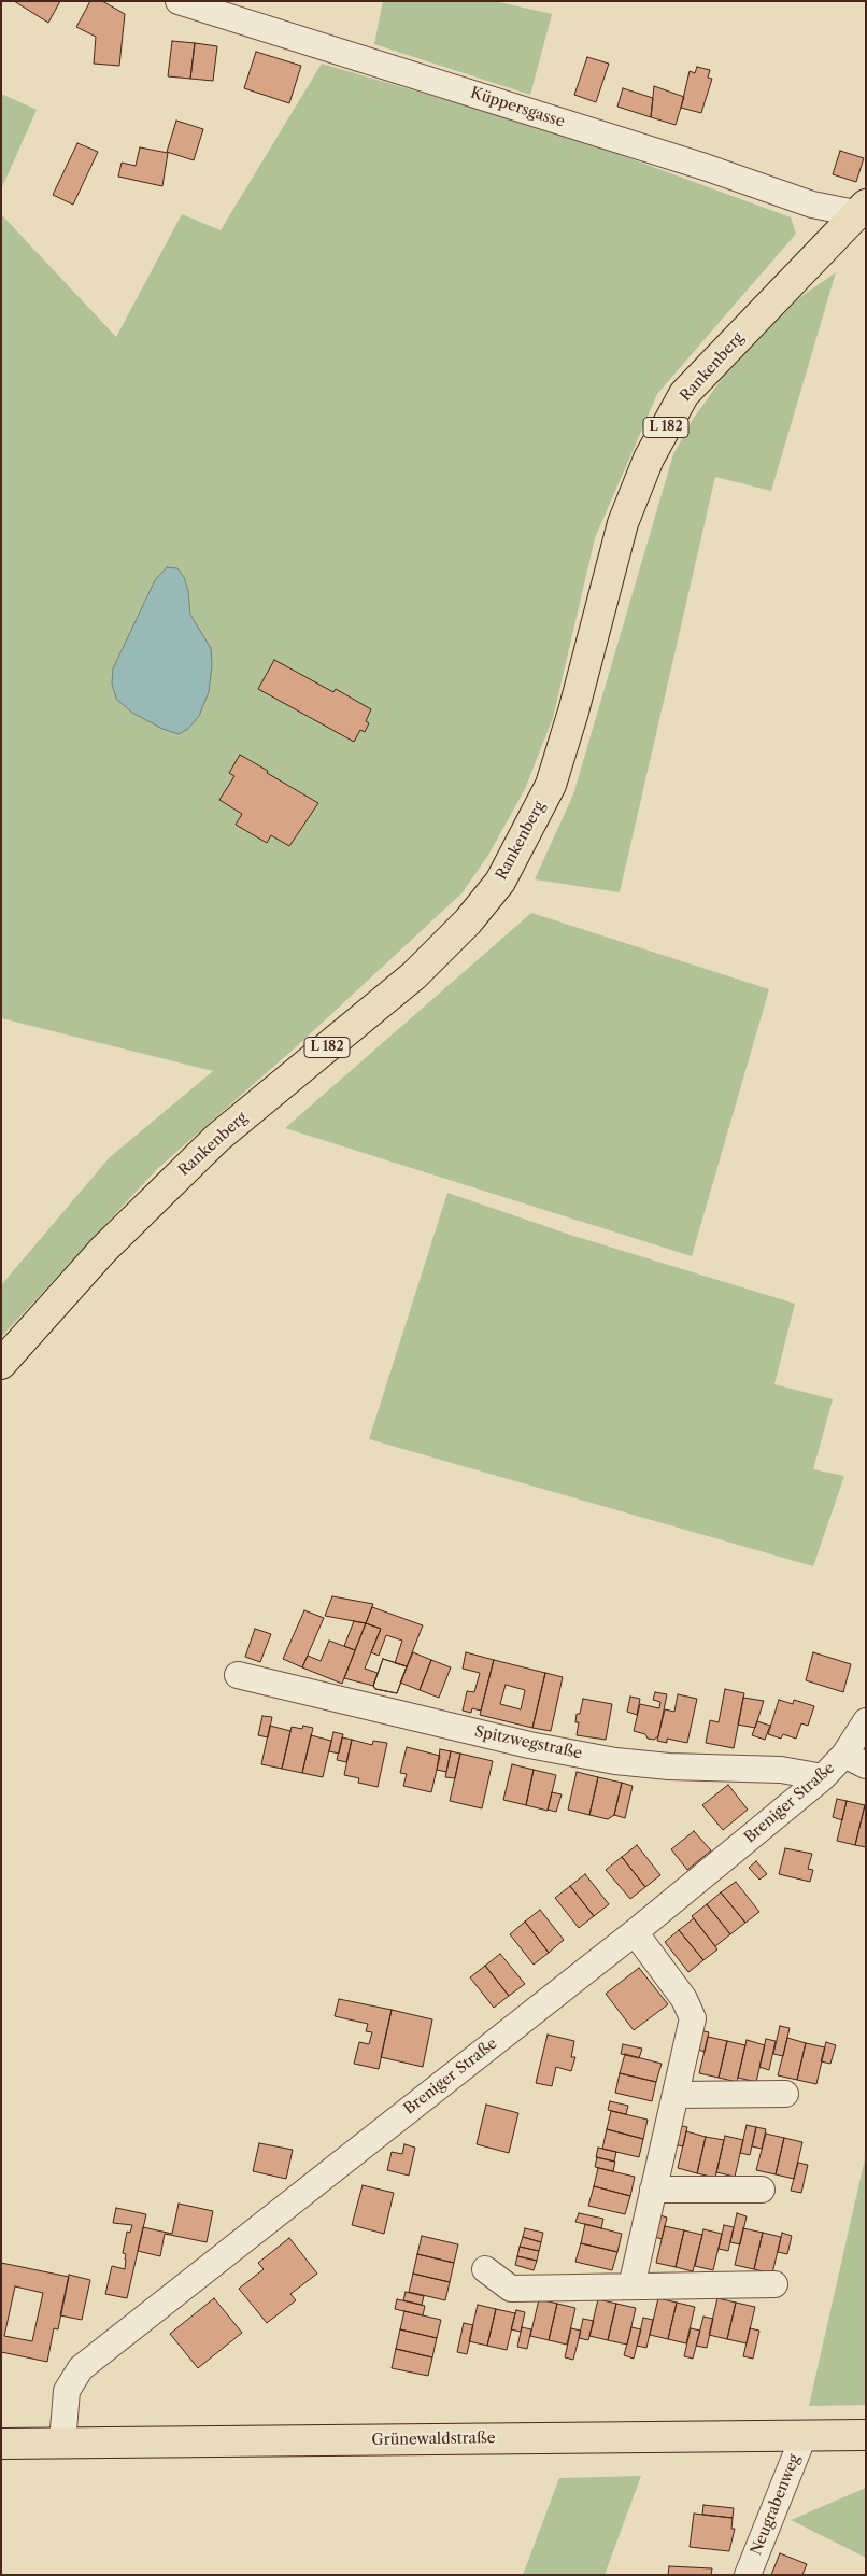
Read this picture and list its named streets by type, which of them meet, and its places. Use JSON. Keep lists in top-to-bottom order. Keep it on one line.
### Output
{"streets":{"main road":["Rankenberg","L 182","Grünewaldstraße"],"street":["Küppersgasse","Spitzwegstraße","Breniger Straße","Neugrabenweg"]},"crossings":[["Küppersgasse","Rankenberg"],["Spitzwegstraße","Breniger Straße"],["Breniger Straße","Grünewaldstraße"],["Grünewaldstraße","Neugrabenweg"]]}
